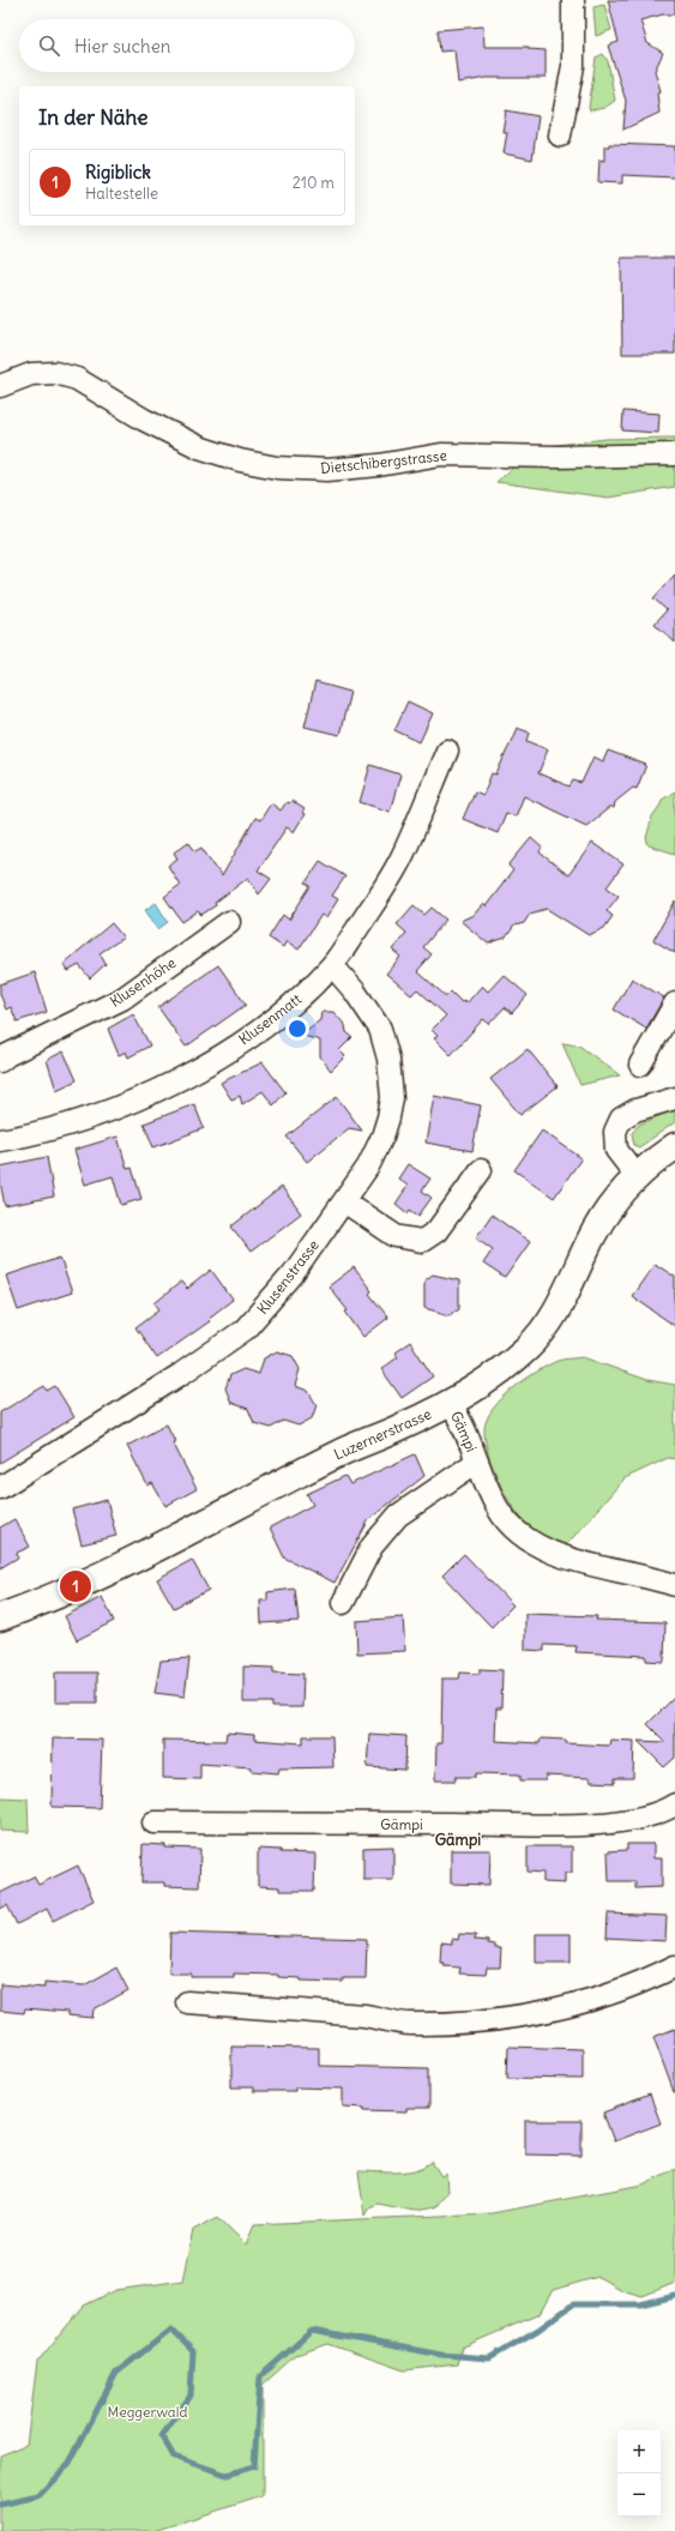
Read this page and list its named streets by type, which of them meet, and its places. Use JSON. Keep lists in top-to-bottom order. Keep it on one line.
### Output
{"streets":{"main road":["Luzernerstrasse"],"street":["Dietschibergstrasse","Klusenhöhe","Klusenmatt","Klusenstrasse","Gämpi"]},"crossings":[["Klusenmatt","Klusenstrasse"],["Gämpi","Luzernerstrasse"]],"districts":["Gämpi"],"parks":["Meggerwald"],"page":{"search":"Hier suchen","heading":"In der Nähe","list":[{"mark":"1","name":"Rigiblick","note":"Haltestelle","value":"210 m"}],"pins":"1","map_buttons":["+","−"]}}
